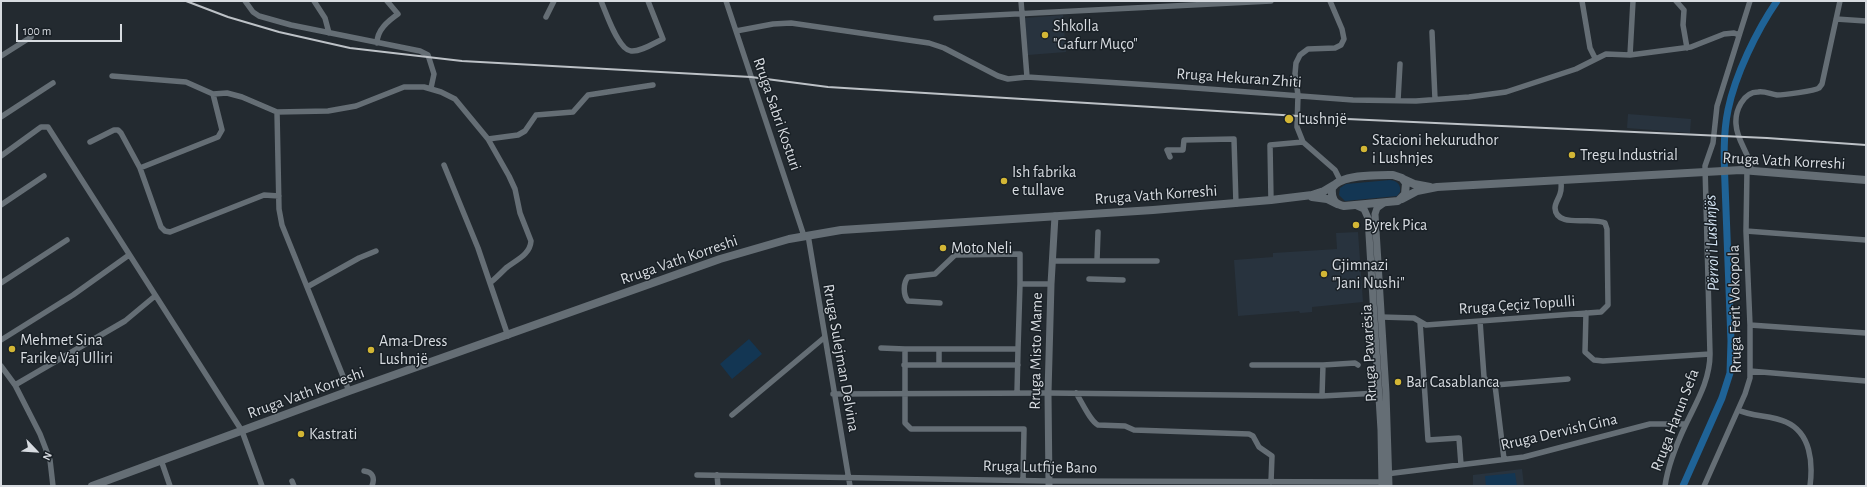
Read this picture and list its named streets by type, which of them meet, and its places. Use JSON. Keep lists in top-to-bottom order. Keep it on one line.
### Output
{"streets":{"main road":["Rruga Vath Korreshi"],"street":["Rruga Hekuran Zhiti","Rruga Sabri Kosturi","Rruga Çeçiz Topulli","Rruga Ferit Vokopola","Rruga Misto Mame","Rruga Pavarësia","Rruga Sulejman Delvina","Rruga Harun Sefa","Rruga Dervish Gina","Rruga Lutfije Bano"]},"crossings":[["Rruga Hekuran Zhiti","Rruga Sabri Kosturi"],["Rruga Hekuran Zhiti","Rruga Harun Sefa"],["Rruga Sabri Kosturi","Rruga Vath Korreshi"],["Rruga Sabri Kosturi","Rruga Sulejman Delvina"],["Rruga Vath Korreshi","Rruga Ferit Vokopola"],["Rruga Vath Korreshi","Rruga Misto Mame"],["Rruga Vath Korreshi","Rruga Pavarësia"],["Rruga Vath Korreshi","Rruga Sulejman Delvina"],["Rruga Vath Korreshi","Rruga Harun Sefa"],["Rruga Çeçiz Topulli","Rruga Pavarësia"],["Rruga Çeçiz Topulli","Rruga Harun Sefa"],["Rruga Misto Mame","Rruga Lutfije Bano"],["Rruga Pavarësia","Rruga Dervish Gina"],["Rruga Pavarësia","Rruga Lutfije Bano"],["Rruga Sulejman Delvina","Rruga Lutfije Bano"],["Rruga Harun Sefa","Rruga Dervish Gina"],["Rruga Dervish Gina","Rruga Lutfije Bano"]],"water":["Përroi i Lushnjës"],"places":["Shkolla \"Gafurr Muço\"","Lushnjë","Stacioni hekurudhor i Lushnjes","Tregu Industrial","Ish fabrika e tullave","Byrek Pica","Moto Neli","Gjimnazi \"Jani Nushi\"","Mehmet Sina Farike Vaj Ulliri","Ama-Dress Lushnjë","Bar Casablanca","Kastrati"],"scale_bar":"100 m","north":"bottom right"}
